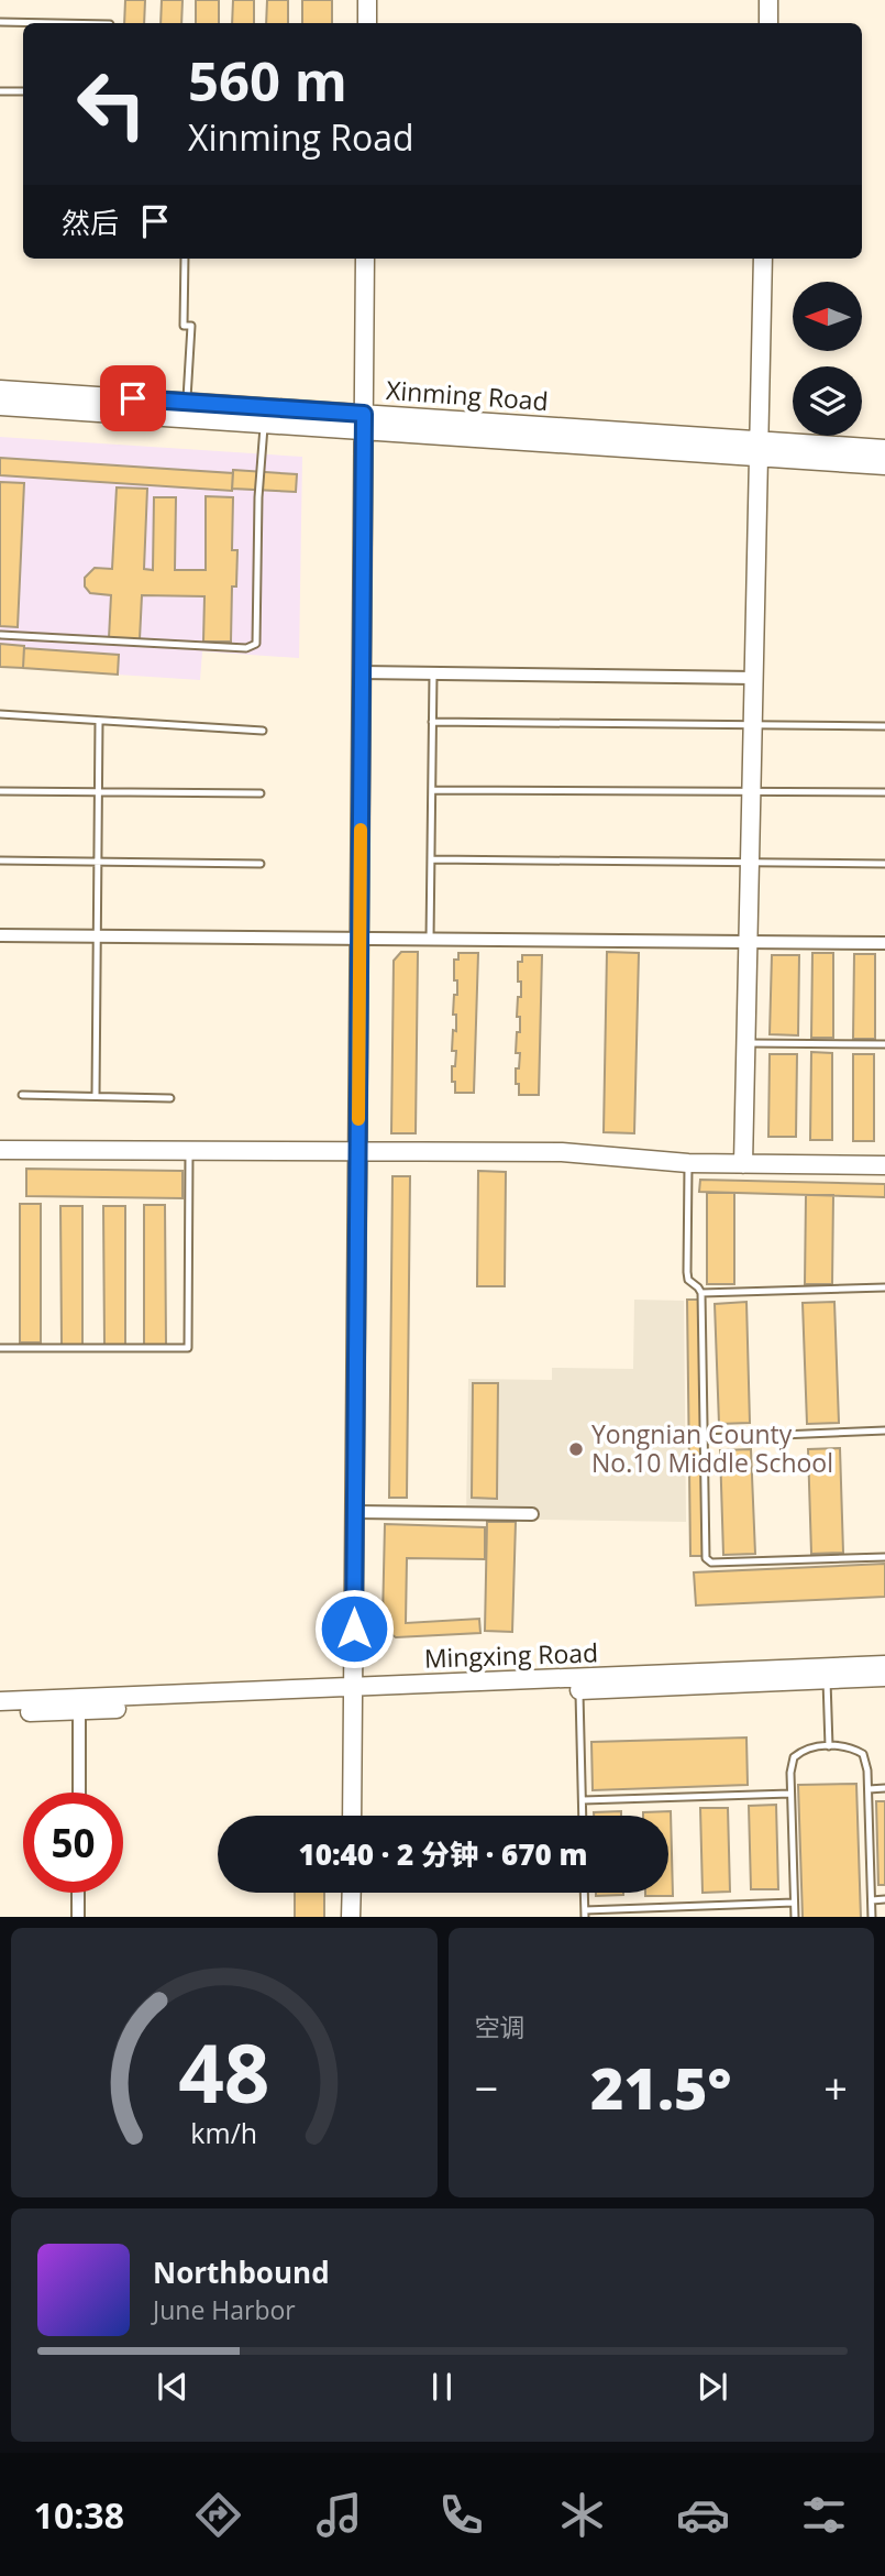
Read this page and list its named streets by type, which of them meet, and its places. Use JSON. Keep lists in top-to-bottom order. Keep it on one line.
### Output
{"streets":{"street":["Xinming Road","Mingxing Road"]},"places":["Yongnian County No.10 Middle School"],"north":"left","page":{"turn":["560 m","Xinming Road"],"then":"然后","limit":"50","trip":"10:40 · 2 分钟 · 670 m","tile":"空调","heat":["−","21.5°","+"],"song":["Northbound","June Harbor"],"tabs":"10:38","gauge":["48","km/h"]}}
